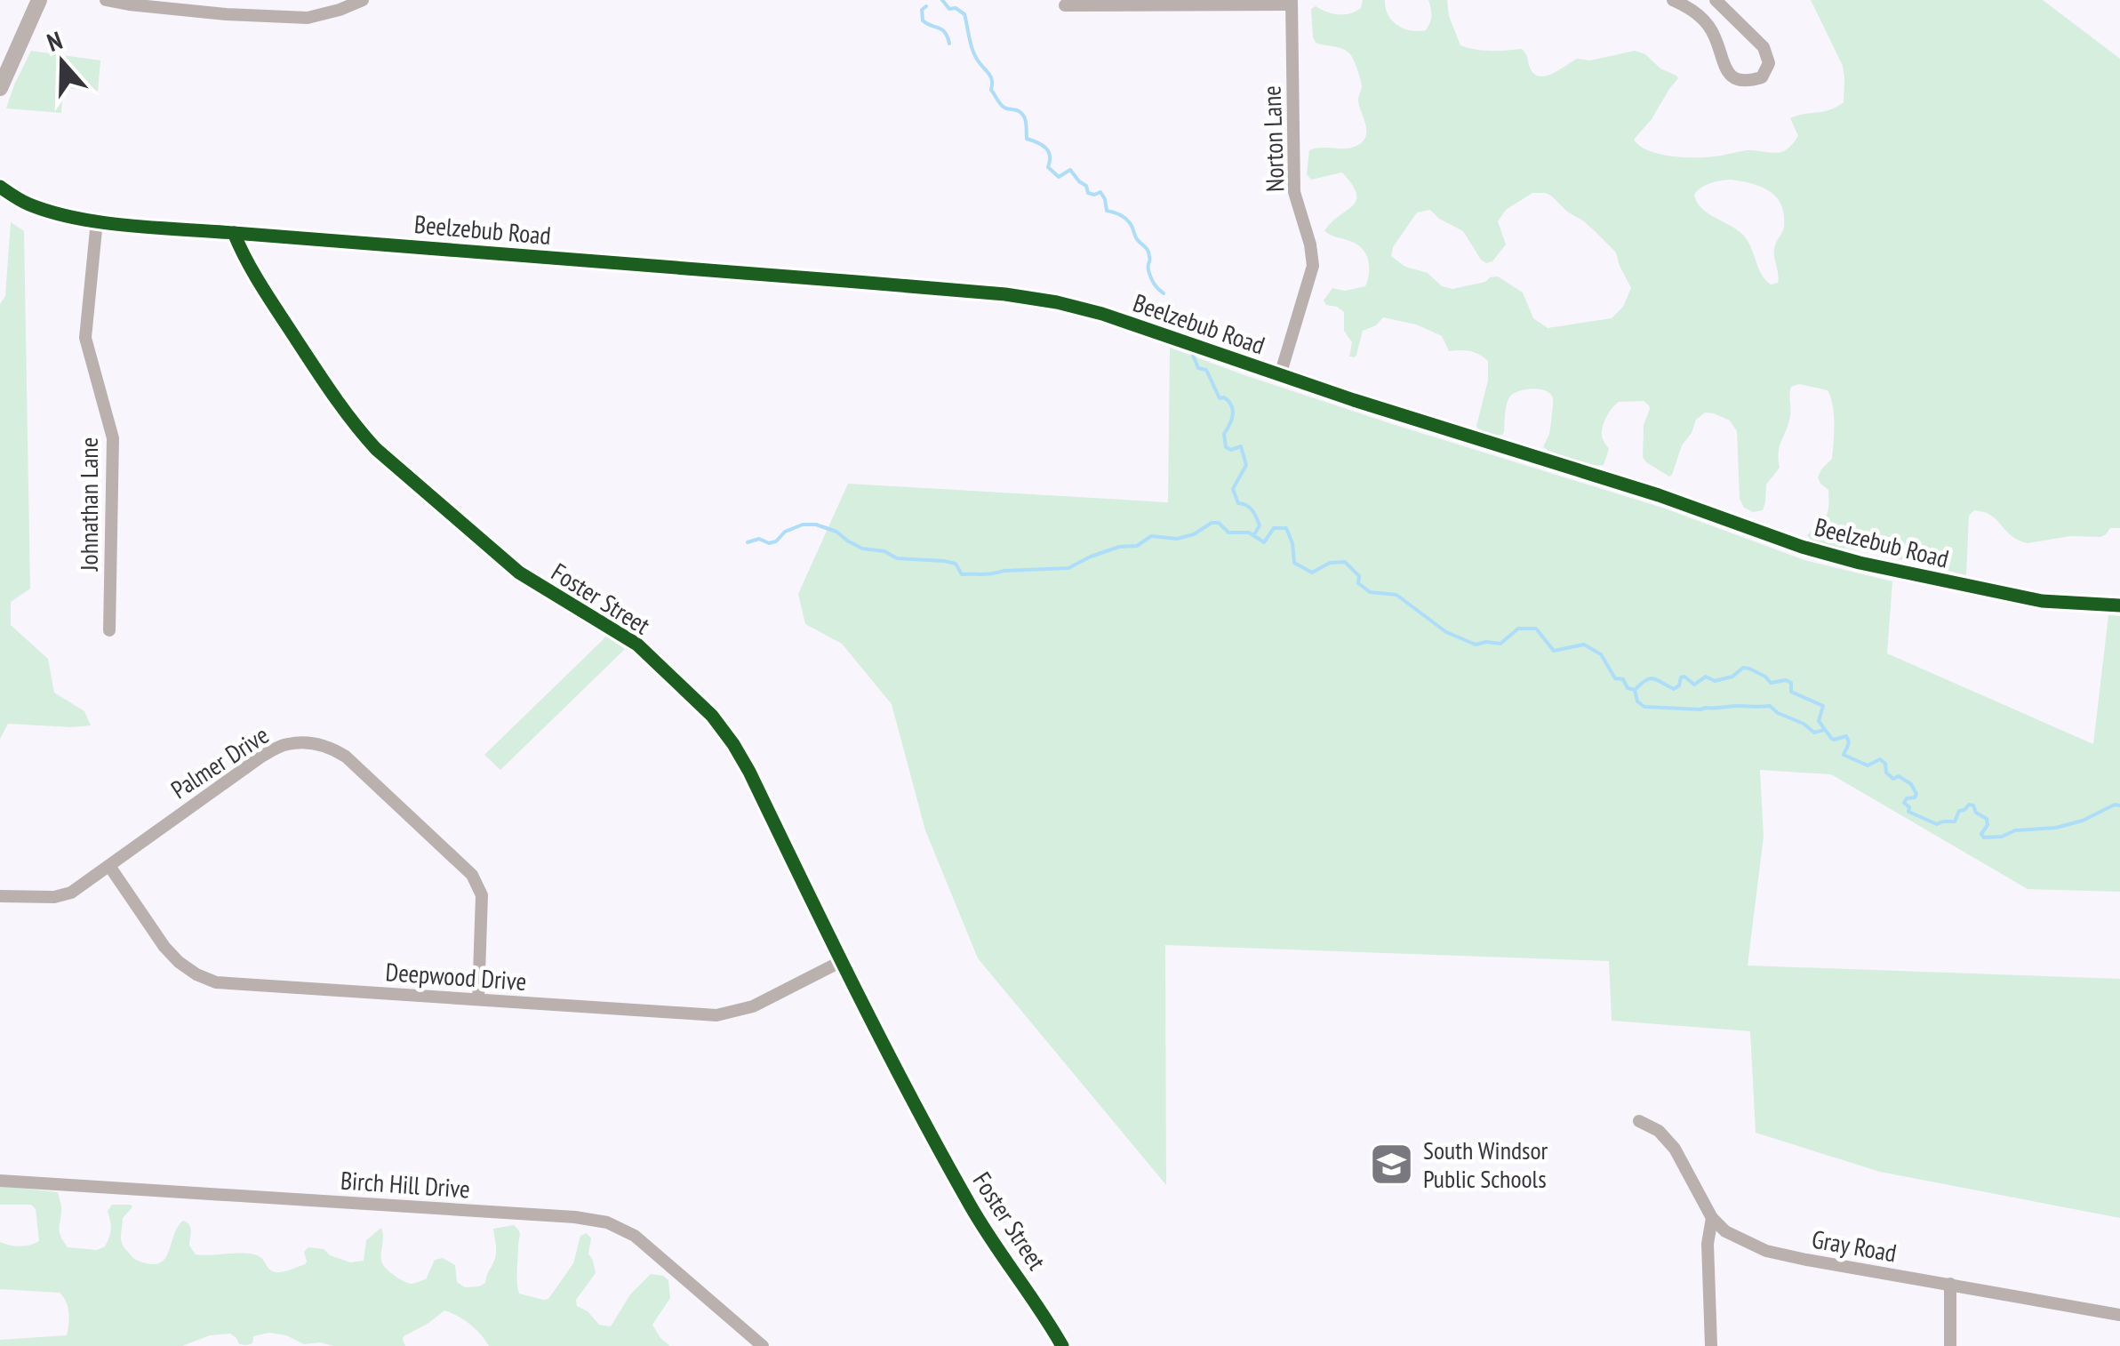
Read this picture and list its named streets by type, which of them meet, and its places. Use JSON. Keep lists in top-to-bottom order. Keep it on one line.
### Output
{"streets":{"street":["Norton Lane","Beelzebub Road","Johnathan Lane","Foster Street","Palmer Drive","Deepwood Drive","Birch Hill Drive","Gray Road"]},"crossings":[["Norton Lane","Beelzebub Road"],["Beelzebub Road","Foster Street"],["Foster Street","Deepwood Drive"],["Palmer Drive","Deepwood Drive"]],"places":{"school or university":["South Windsor Public Schools"]},"north":"top"}
